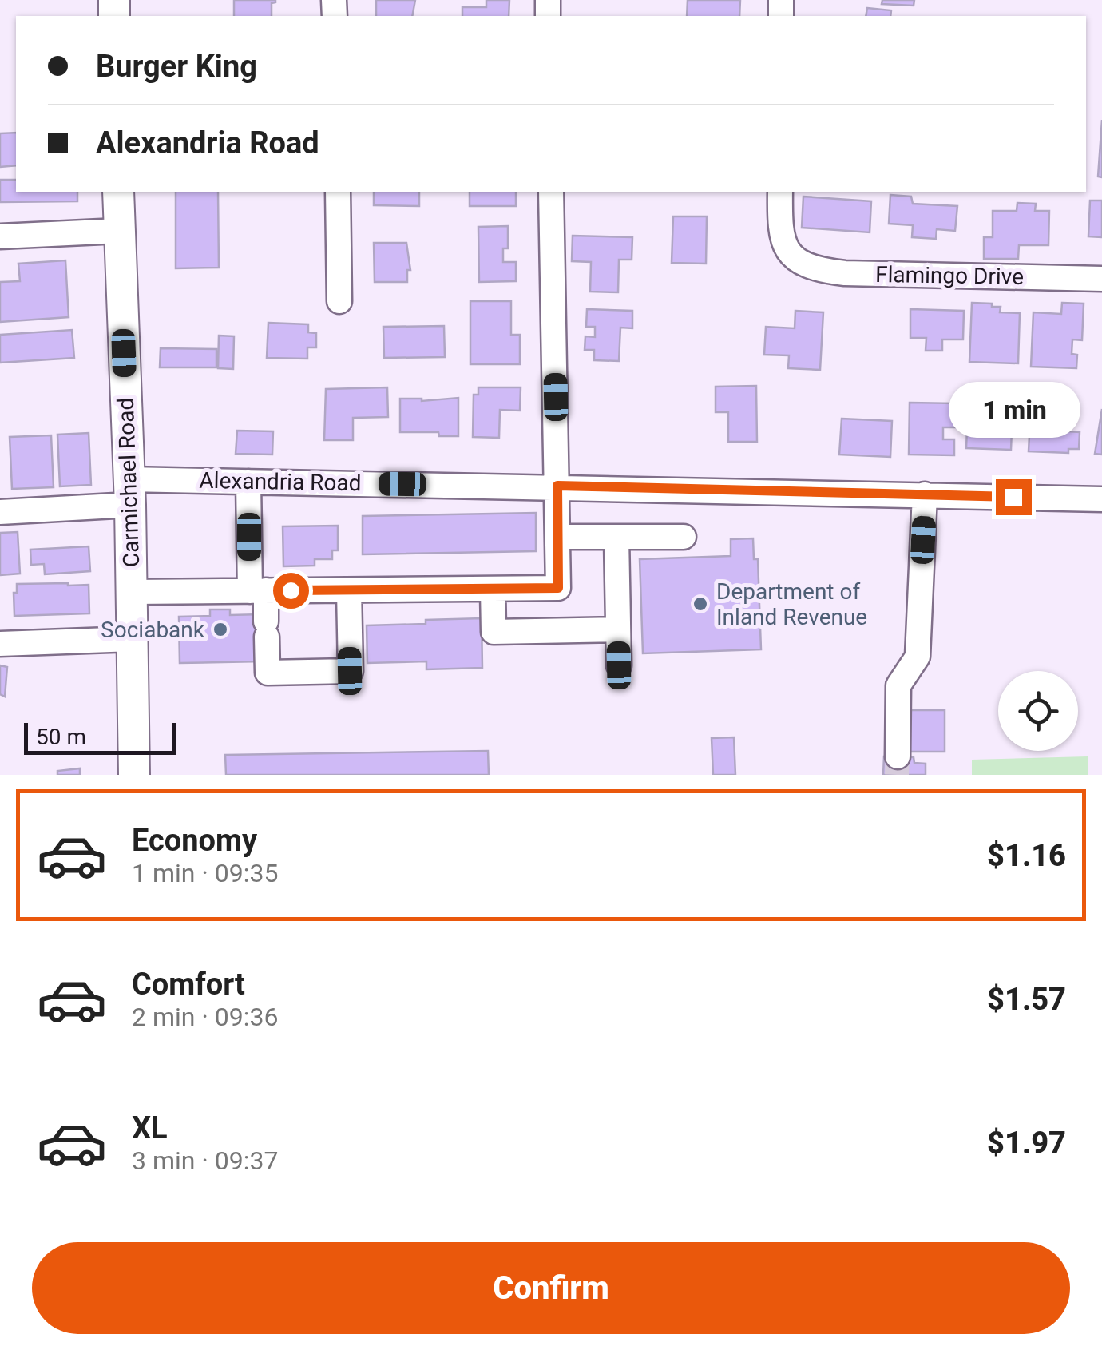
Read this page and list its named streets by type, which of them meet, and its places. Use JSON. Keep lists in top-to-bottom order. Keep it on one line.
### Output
{"streets":{"main road":["Carmichael Road"],"street":["Flamingo Drive","Alexandria Road"]},"crossings":[["Alexandria Road","Carmichael Road"]],"places":["Department of Inland Revenue","Sociabank"],"scale_bar":"50 m","page":{"banner":["Burger King","Alexandria Road"],"bubble":"1 min","scale":"50 m","list":[{"name":"Economy","note":"1 min · 09:35","value":"$1.16"},{"name":"Comfort","note":"2 min · 09:36","value":"$1.57"},{"name":"XL","note":"3 min · 09:37","value":"$1.97"}],"buttons":"Confirm"}}
